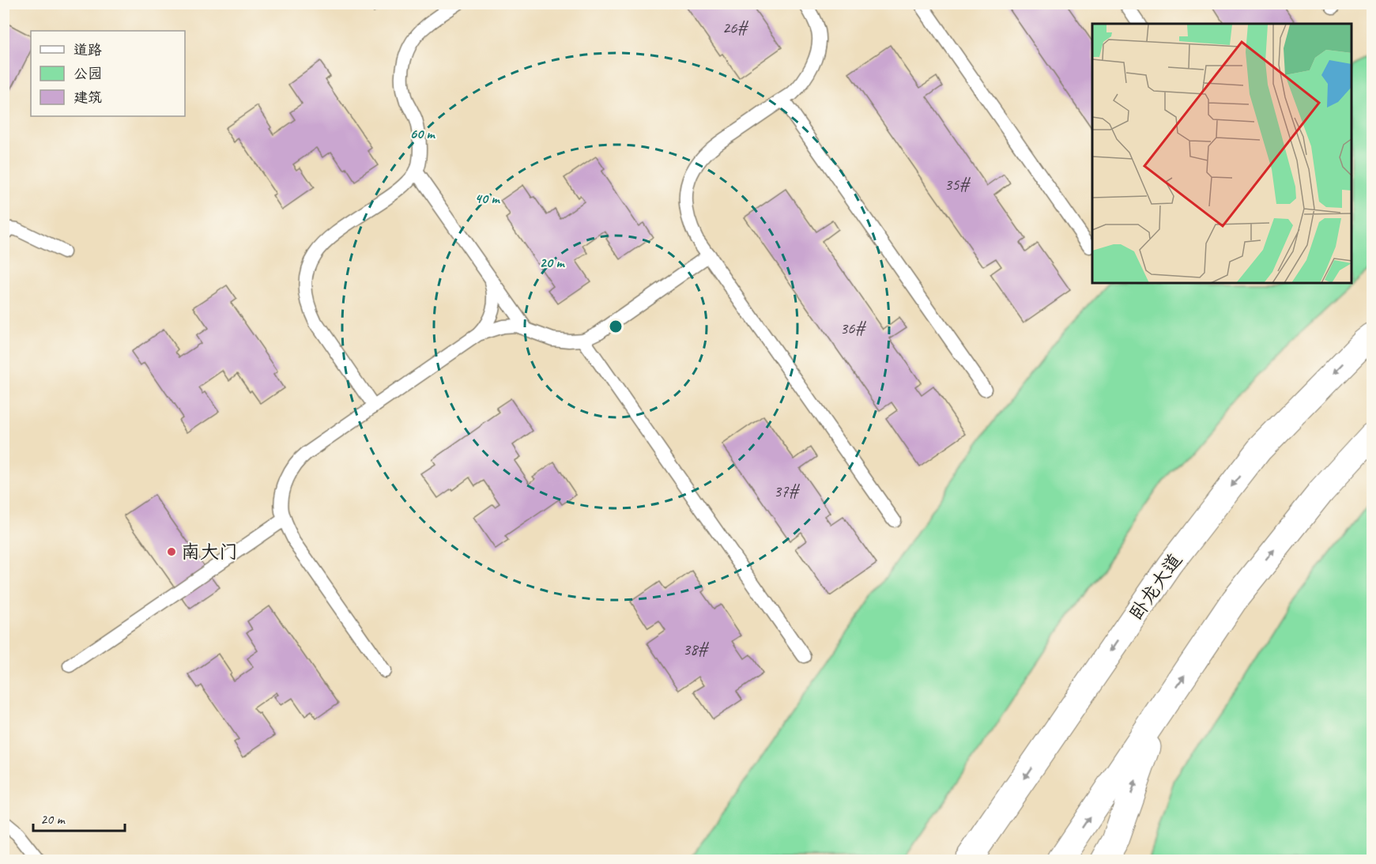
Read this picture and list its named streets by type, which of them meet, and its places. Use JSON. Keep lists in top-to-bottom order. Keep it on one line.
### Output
{"streets":{"main road":["卧龙大道"]},"places":["南大门"],"house_numbers":["26#","35#","36#","37#","38#"],"legend":["道路","公园","建筑"],"scale_bar":"20 m","rings":["60 m","40 m","20 m"]}
